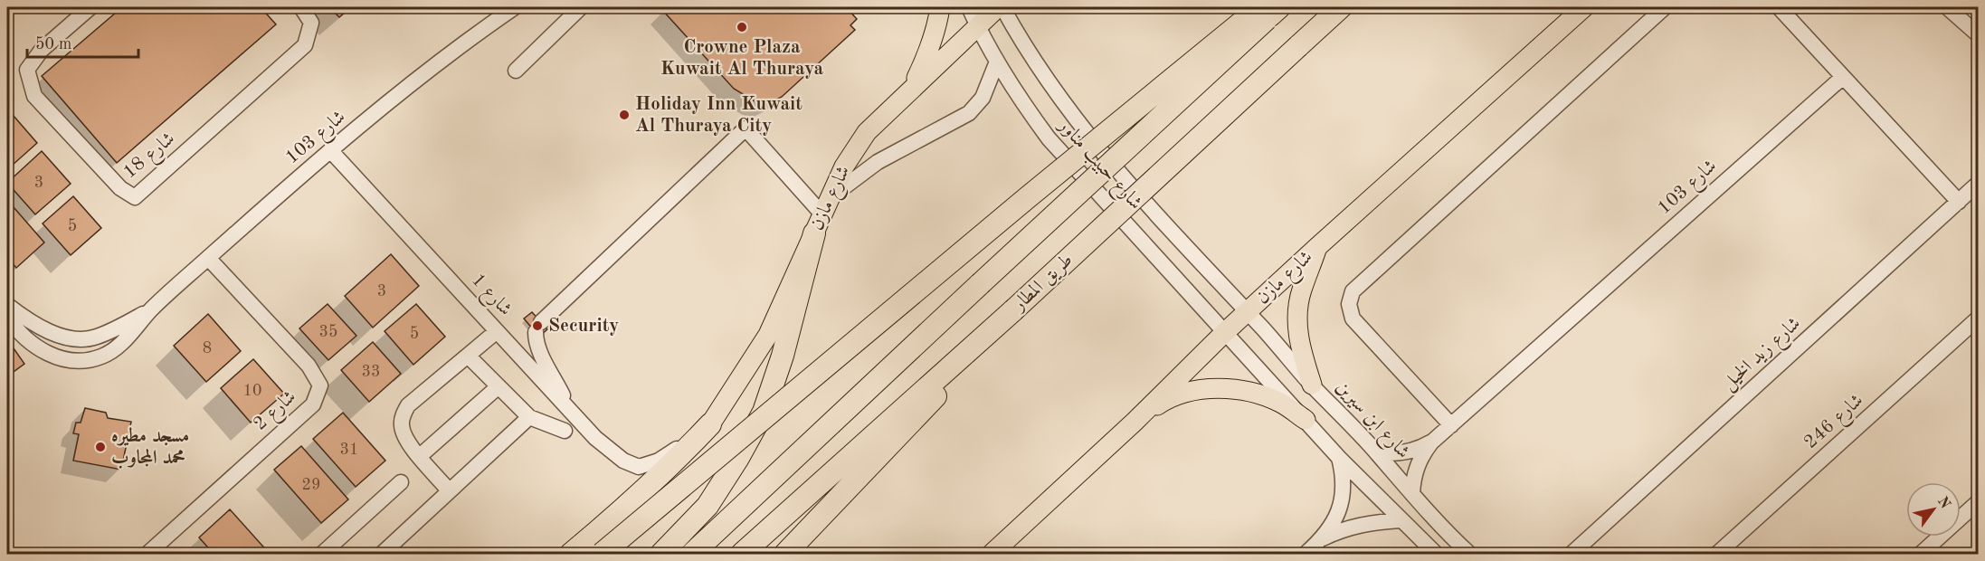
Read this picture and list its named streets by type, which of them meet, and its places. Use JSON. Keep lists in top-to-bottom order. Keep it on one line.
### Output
{"streets":{"highway":["طريق المطار"],"main road":["شارع مازن"],"street":["شارع 103","شارع 18","شارع حبيب مناور","شارع 1","شارع زيد الخيل","شارع 2","شارع ابن سيرين","شارع 246"]},"crossings":[["شارع 103","شارع 1"],["شارع 103","شارع 2"],["شارع 103","شارع ابن سيرين"],["شارع حبيب مناور","شارع مازن"],["شارع حبيب مناور","شارع ابن سيرين"],["شارع مازن","شارع 1"],["شارع مازن","شارع ابن سيرين"]],"places":["Crowne Plaza Kuwait Al Thuraya","Holiday Inn Kuwait Al Thuraya City","Security","مسجد مطيره محمد المجاوب"],"house_numbers":["3","5","3","35","5","8","33","10","31","29"],"scale_bar":"50 m","north":"top right"}
